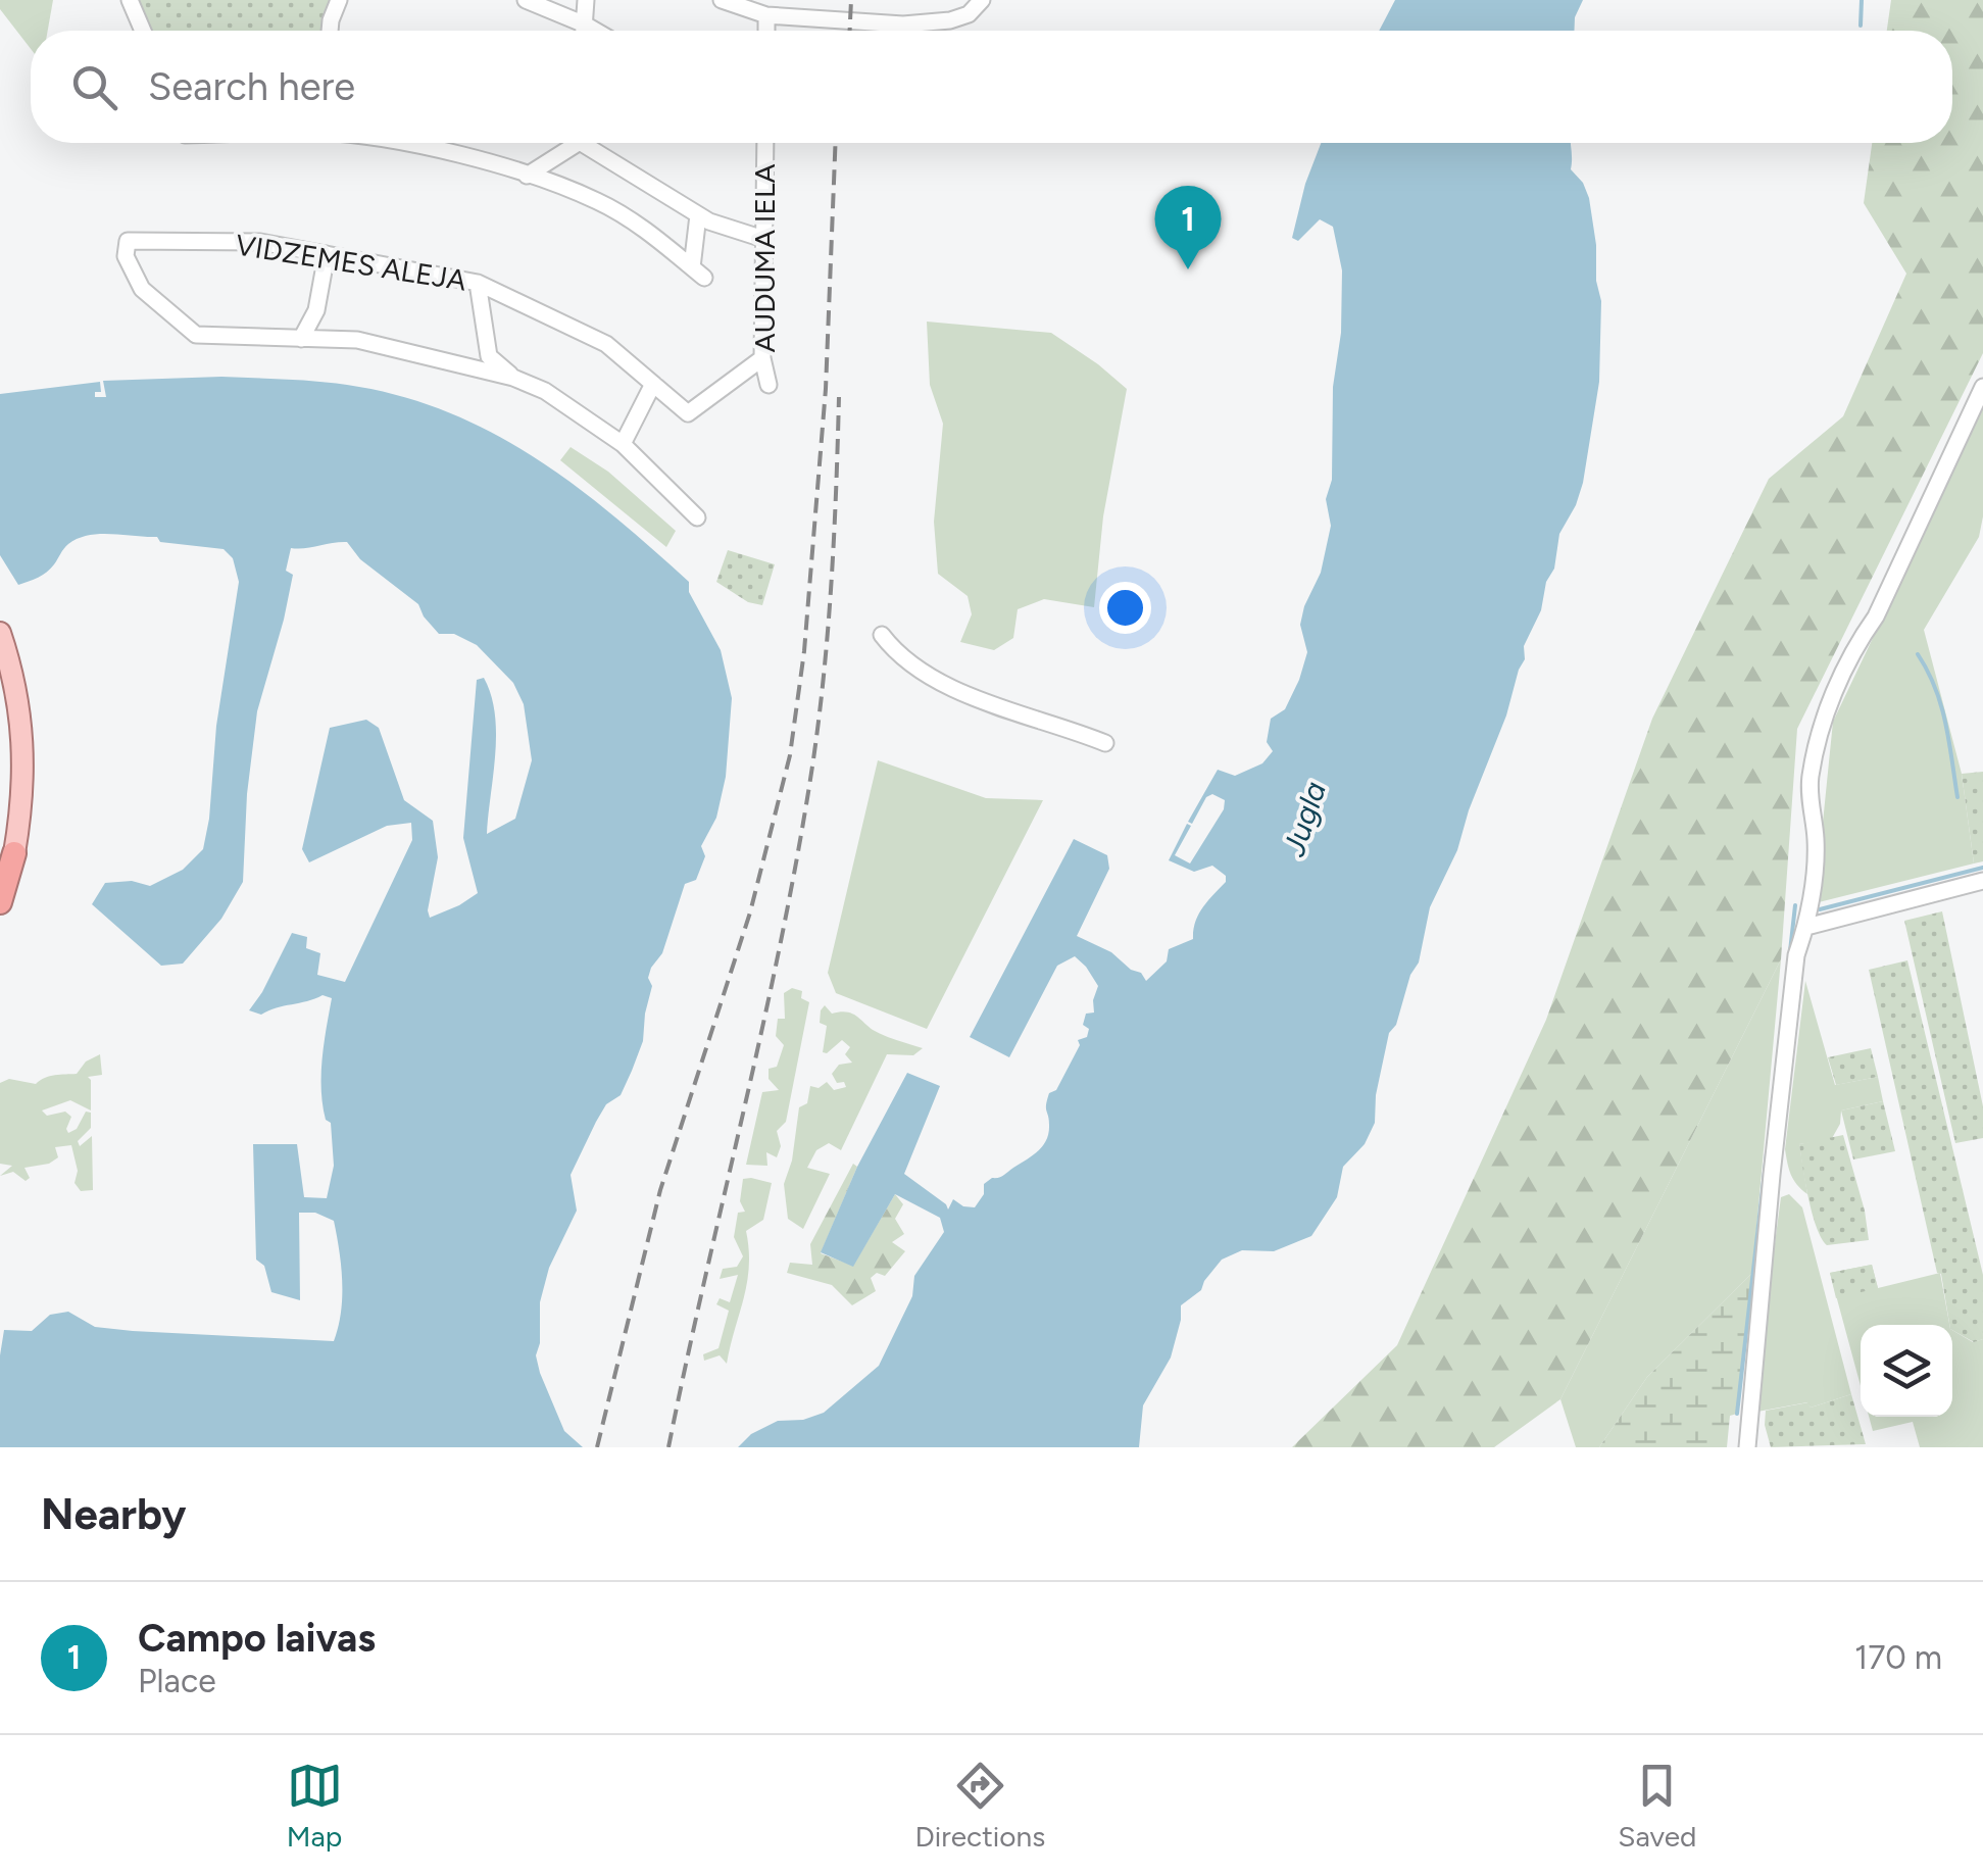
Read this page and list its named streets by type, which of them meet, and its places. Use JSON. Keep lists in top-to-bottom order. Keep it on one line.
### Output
{"streets":{"street":["AUDUMA IELA","VIDZEMES ALEJA"]},"crossings":[["AUDUMA IELA","VIDZEMES ALEJA"]],"water":["Jugla"],"page":{"search":"Search here","pins":"1","heading":"Nearby","list":[{"mark":"1","name":"Campo laivas","note":"Place","value":"170 m"}],"nav":["Map","Directions","Saved"]}}
